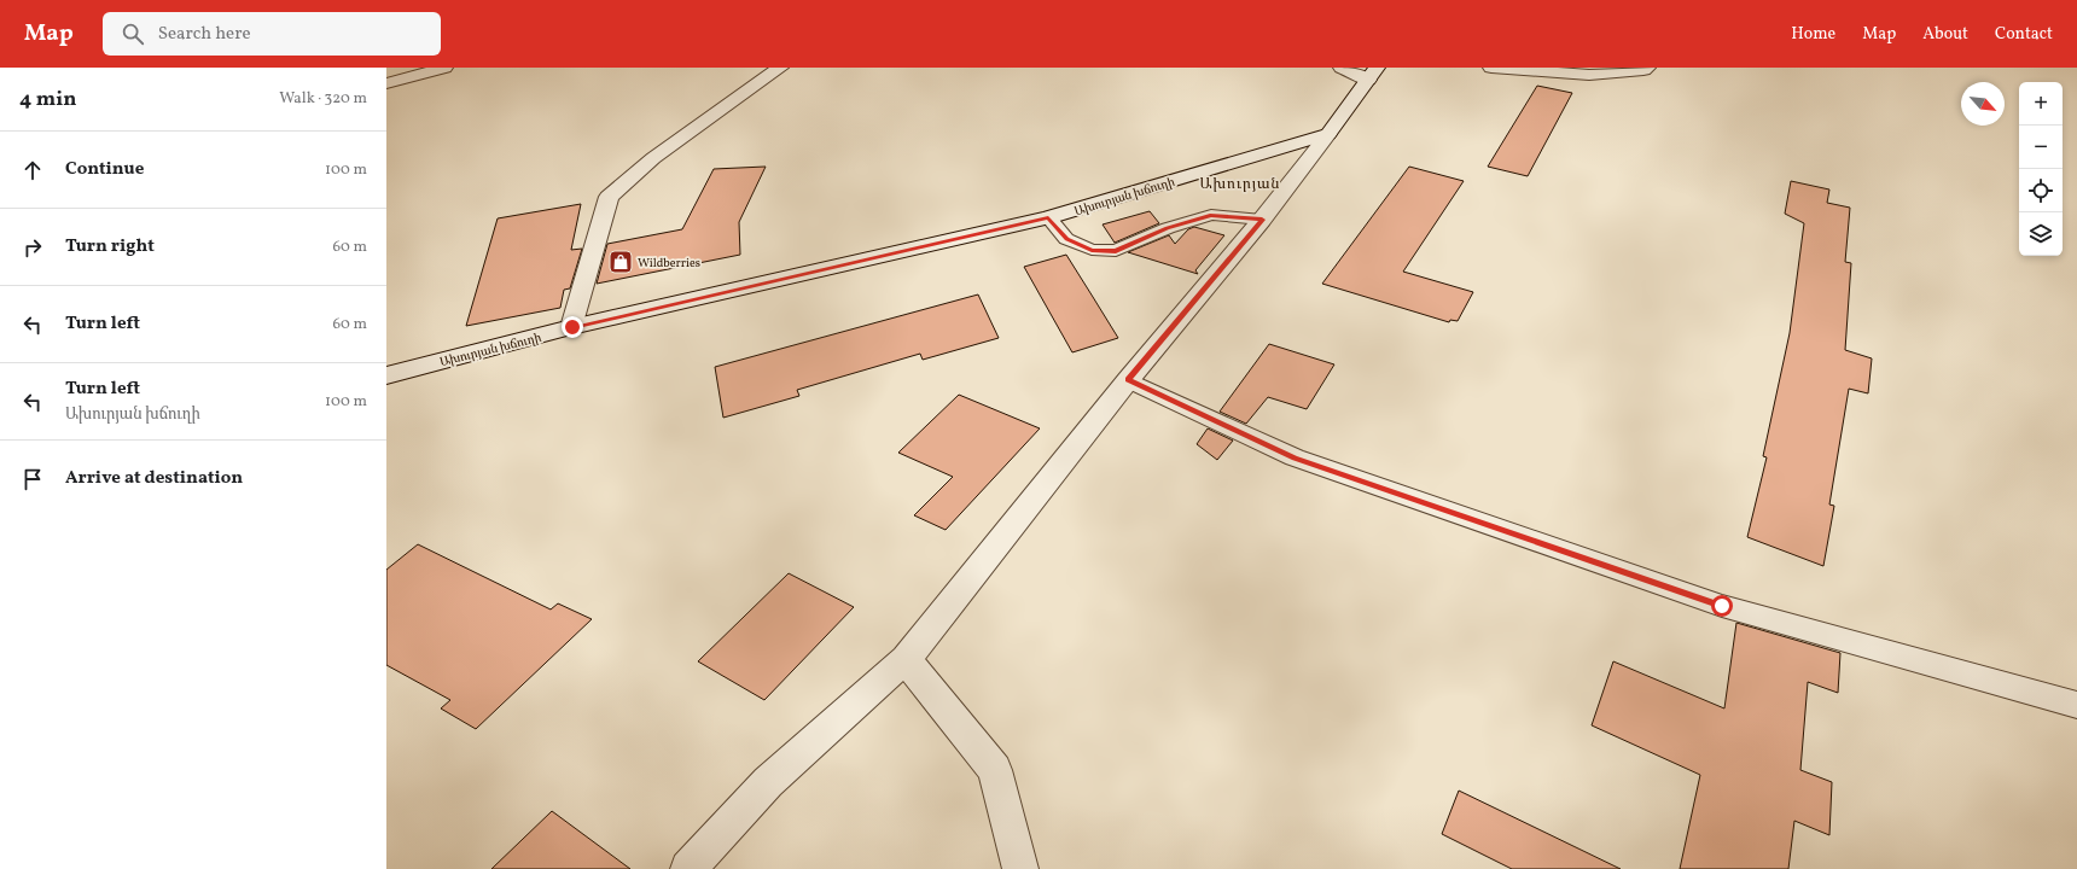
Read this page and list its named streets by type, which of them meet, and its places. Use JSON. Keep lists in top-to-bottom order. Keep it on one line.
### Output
{"streets":{"street":["Ախուրյան խճուղի"]},"districts":["Ախուրյան"],"places":{"shop":["Wildberries"]},"north":"bottom right","page":{"header":"Map","search":"Search here","nav":["Home","Map","About","Contact"],"heading":["4 min","Walk · 320 m"],"map_buttons":["+","−"],"list":[["Continue","100 m"],["Turn right","60 m"],["Turn left","60 m"],["Turn left","Ախուրյան խճուղի","100 m"],"Arrive at destination"]}}
